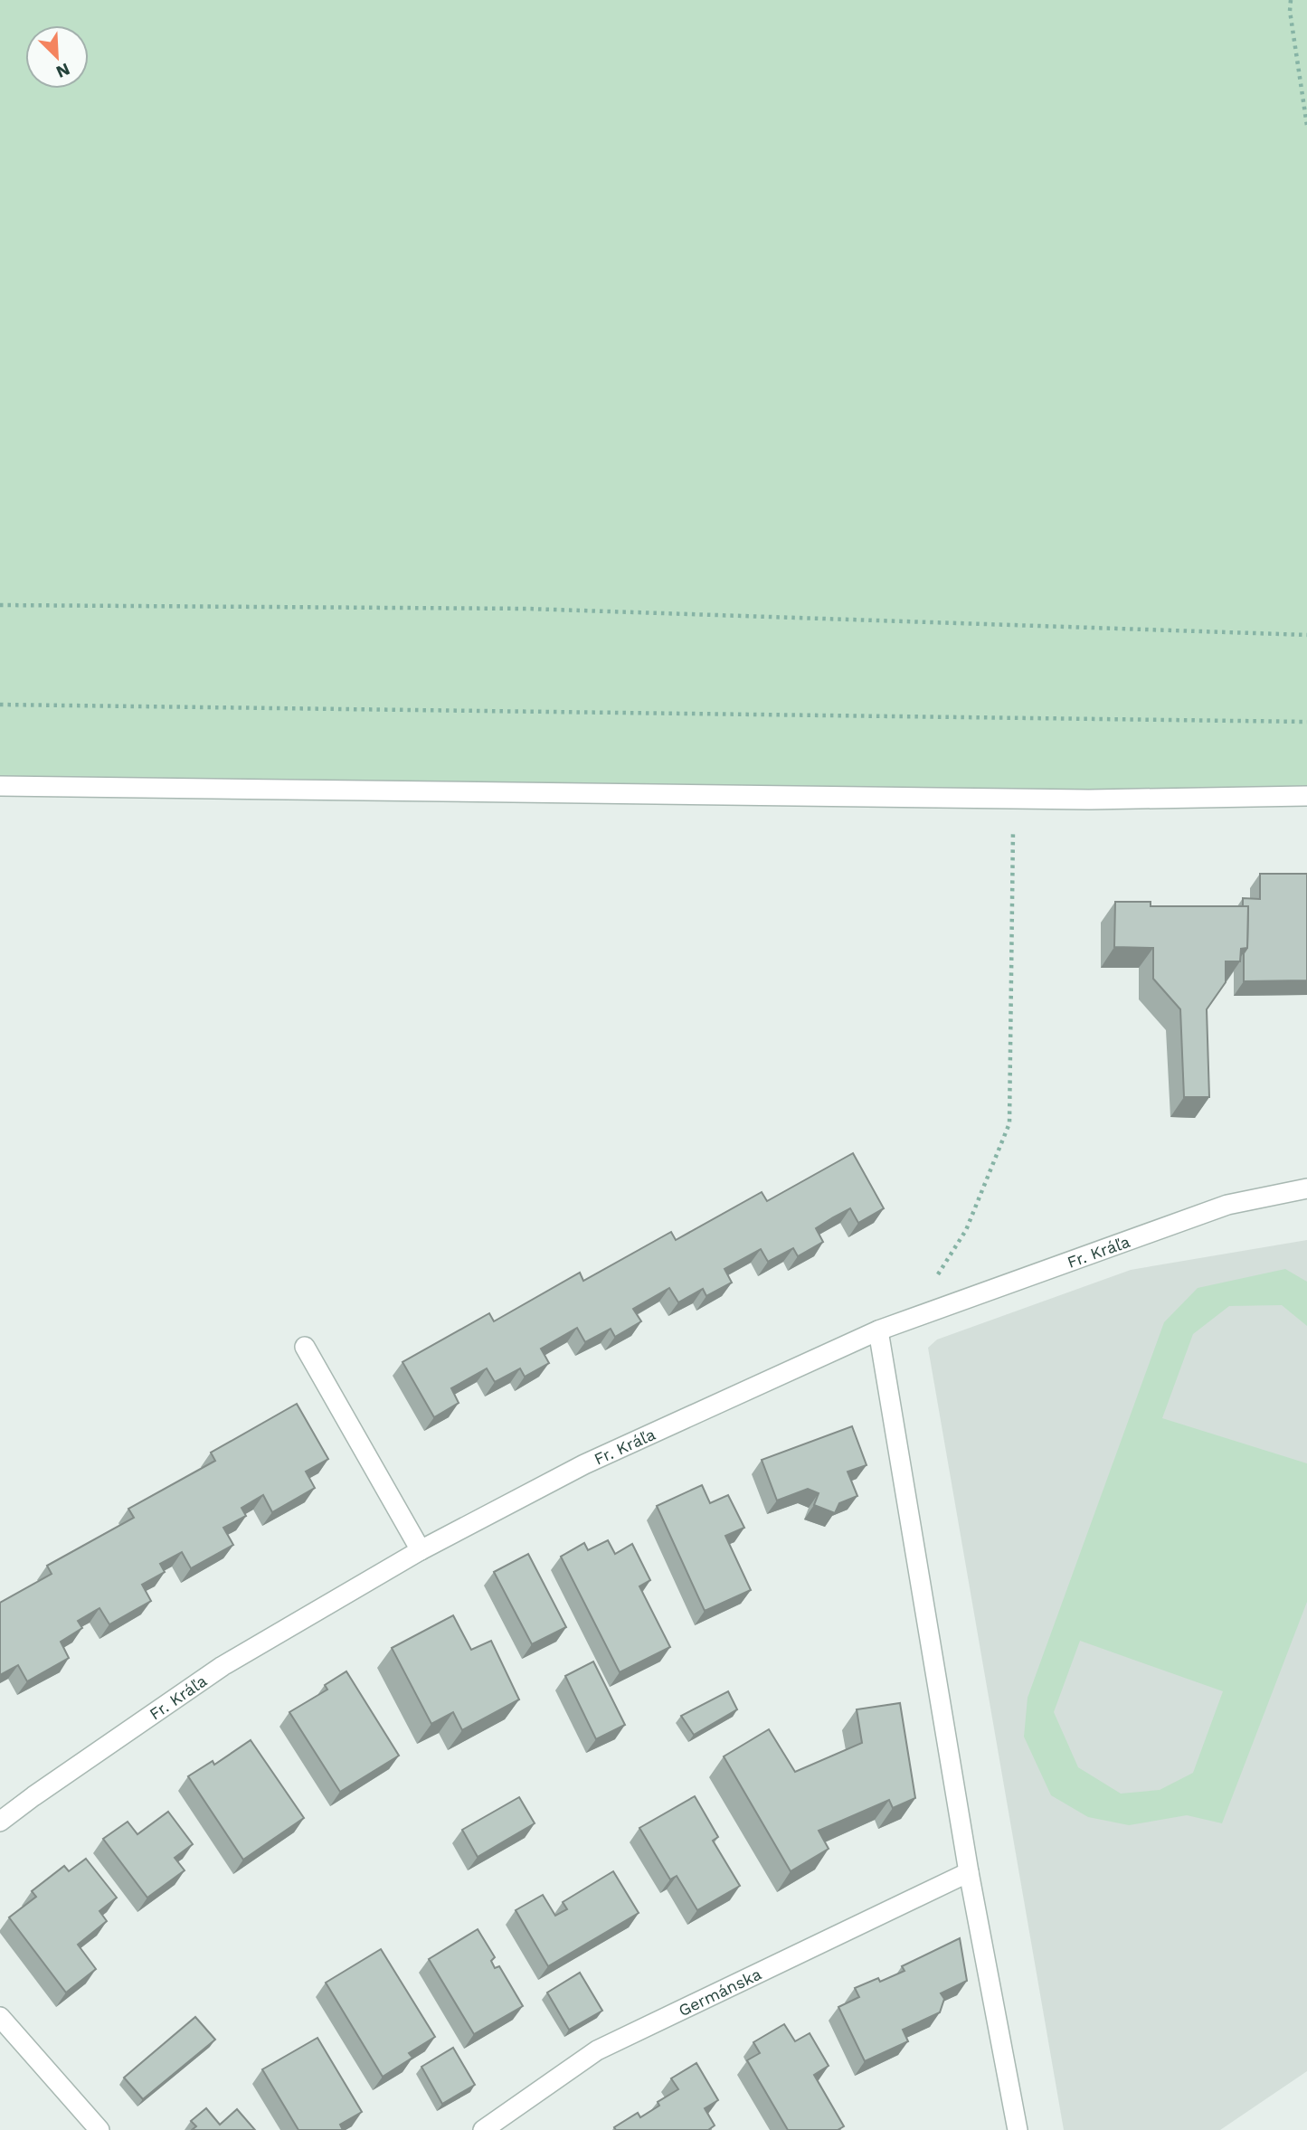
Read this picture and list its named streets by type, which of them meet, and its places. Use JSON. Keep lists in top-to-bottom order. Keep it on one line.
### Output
{"streets":{"street":["Fr. Kráľa","Germánska"]},"north":"bottom right"}
